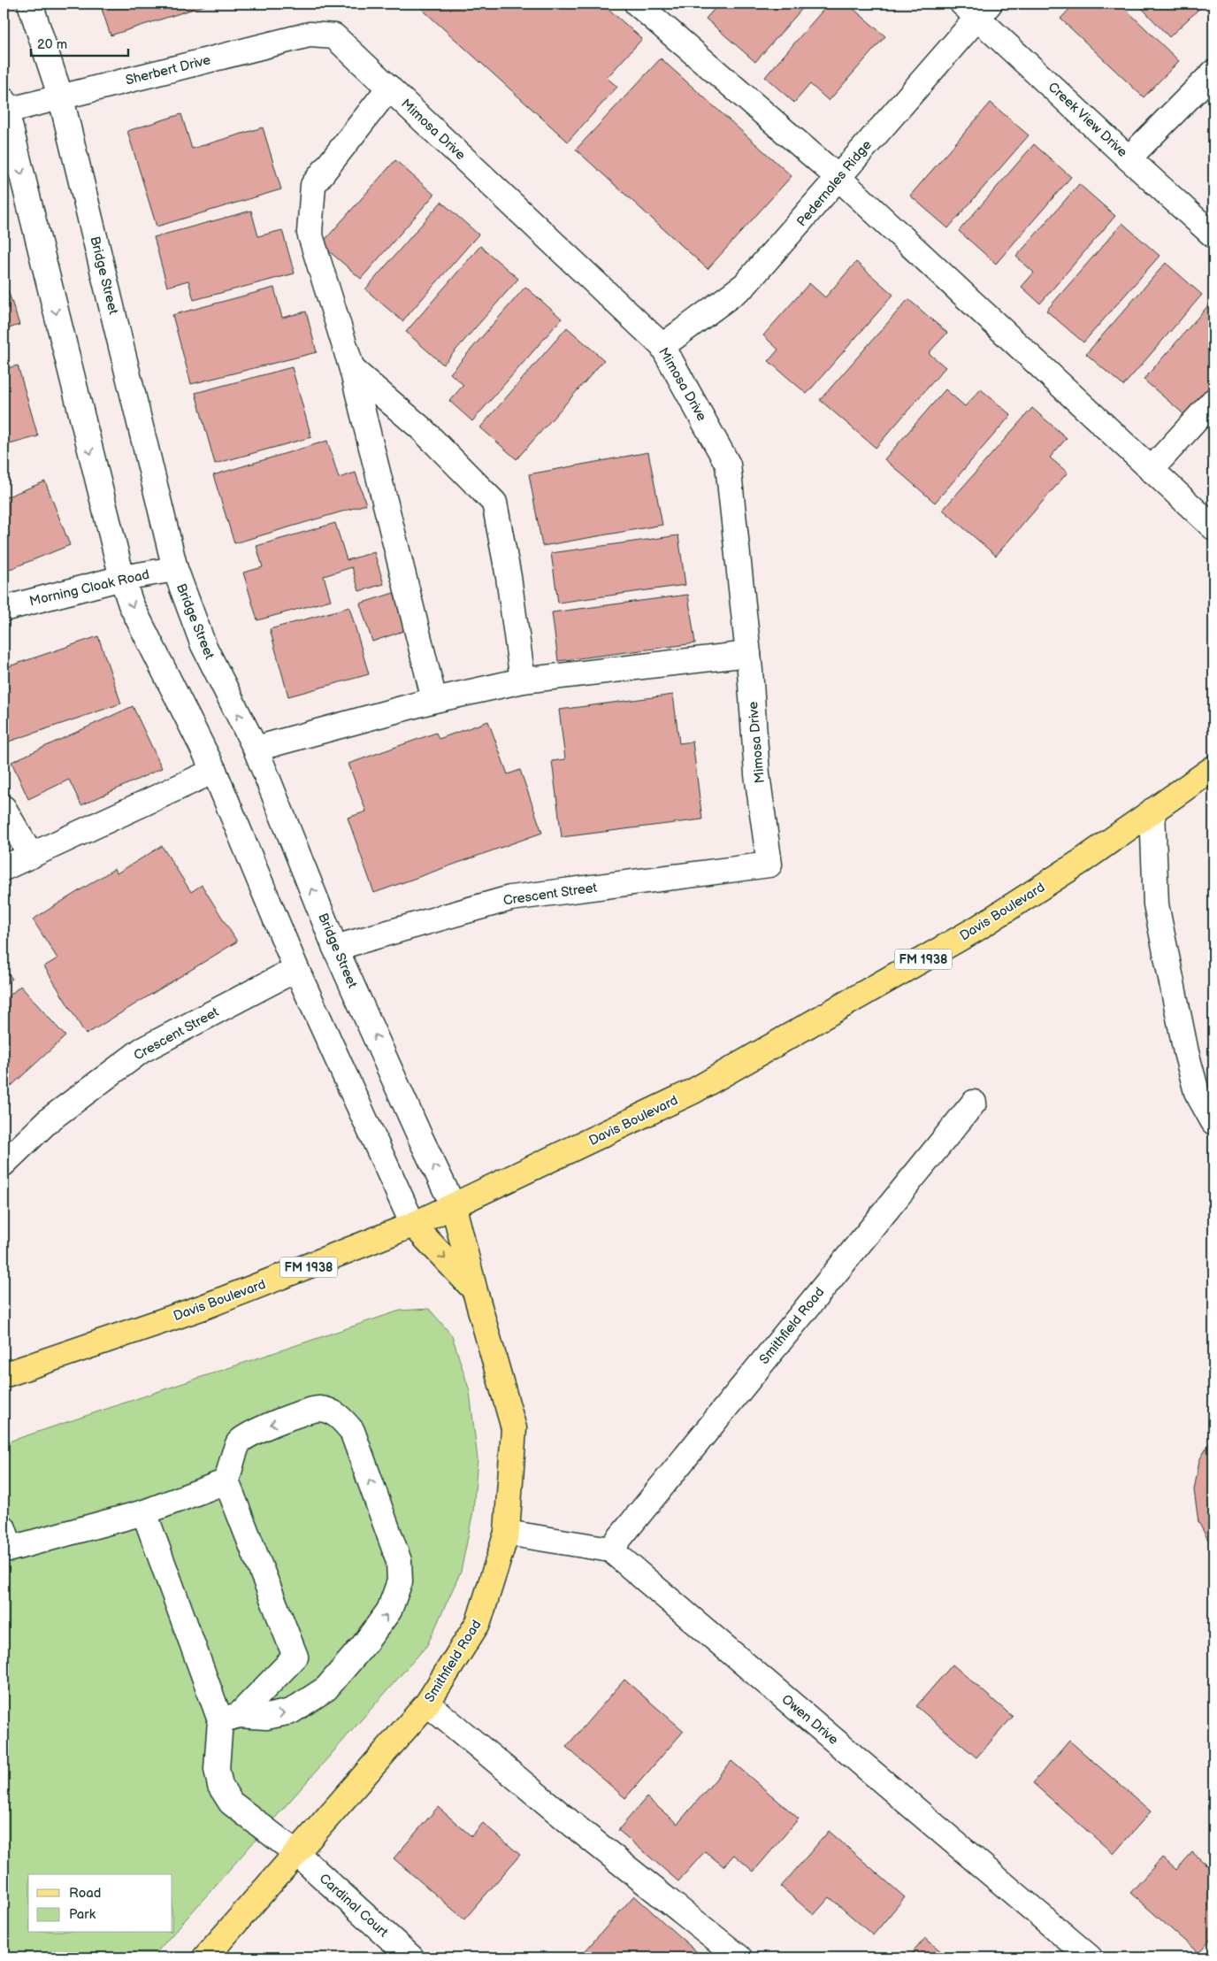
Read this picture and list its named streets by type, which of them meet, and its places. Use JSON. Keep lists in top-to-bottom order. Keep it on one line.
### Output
{"streets":{"main road":["Davis Boulevard","FM 1938","Smithfield Road"],"street":["Sherbert Drive","Creek View Drive","Mimosa Drive","Pedernales Ridge","Bridge Street","Morning Cloak Road","Crescent Street","Owen Drive","Cardinal Court"]},"crossings":[["Sherbert Drive","Mimosa Drive"],["Sherbert Drive","Bridge Street"],["Creek View Drive","Pedernales Ridge"],["Mimosa Drive","Pedernales Ridge"],["Mimosa Drive","Crescent Street"],["Bridge Street","Morning Cloak Road"],["Bridge Street","Crescent Street"],["Bridge Street","Davis Boulevard"],["Bridge Street","Smithfield Road"],["Davis Boulevard","Smithfield Road"],["Smithfield Road","Owen Drive"],["Smithfield Road","Cardinal Court"]],"legend":["Road","Park"],"scale_bar":"20 m"}
